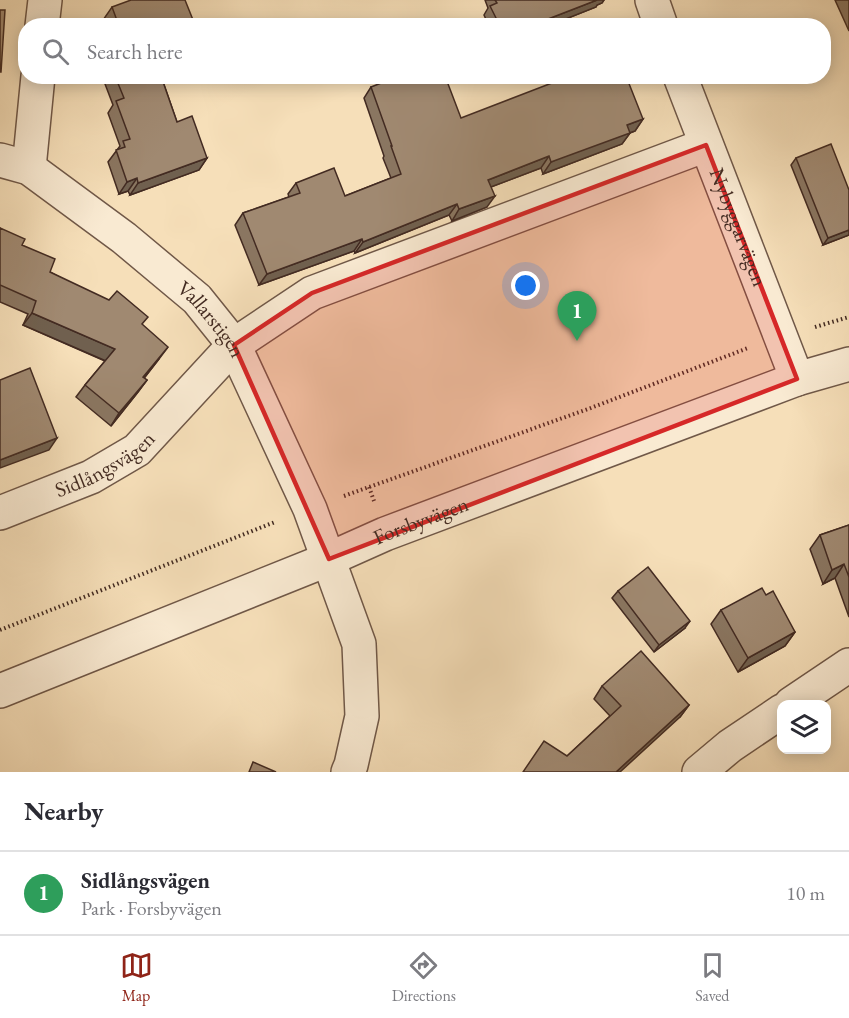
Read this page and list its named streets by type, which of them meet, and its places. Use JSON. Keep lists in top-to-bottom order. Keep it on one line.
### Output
{"streets":{"street":["Nybyggarvägen","Vallarstigen","Sidlångsvägen","Forsbyvägen"]},"crossings":[["Nybyggarvägen","Sidlångsvägen"],["Nybyggarvägen","Forsbyvägen"],["Vallarstigen","Sidlångsvägen"],["Vallarstigen","Forsbyvägen"]],"page":{"search":"Search here","pins":"1","heading":"Nearby","list":[{"mark":"1","name":"Sidlångsvägen","note":"Park · Forsbyvägen","value":"10 m"}],"nav":["Map","Directions","Saved"]}}
